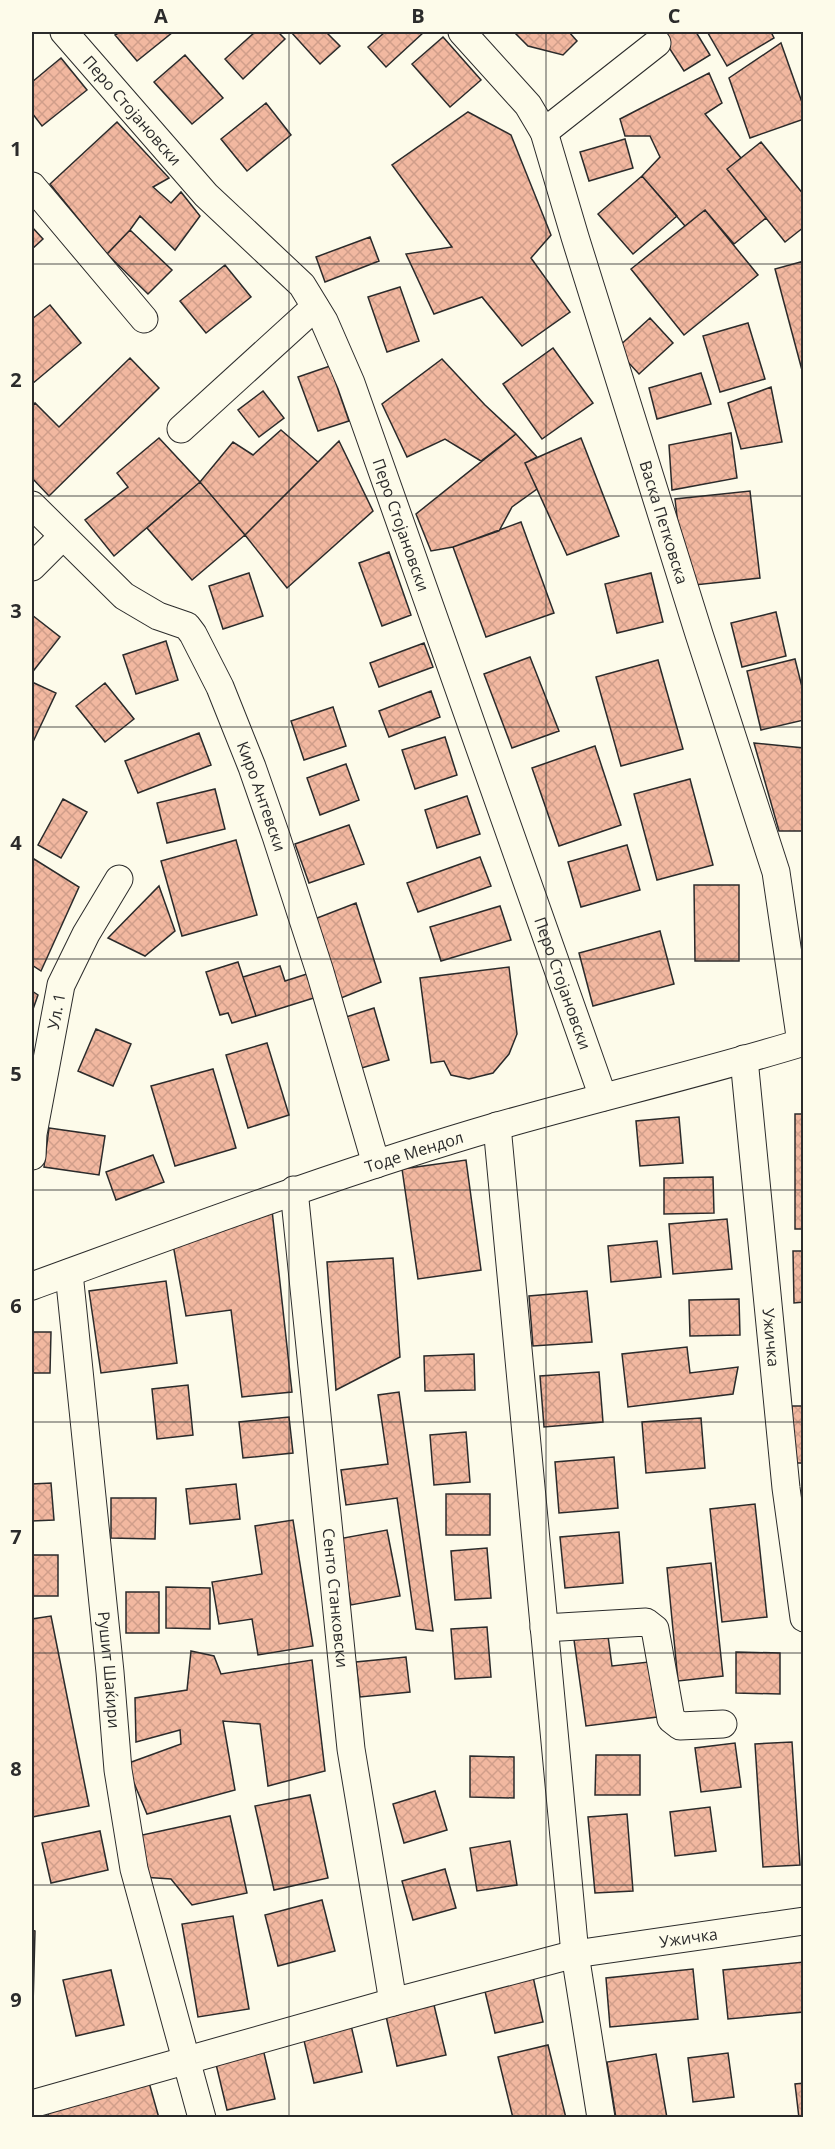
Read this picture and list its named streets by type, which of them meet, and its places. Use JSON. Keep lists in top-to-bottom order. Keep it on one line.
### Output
{"streets":{"street":["Перо Стојановски","Васка Петковска","Киро Антевски","Ул. 1","Тоде Мендол","Ужичка","Сенто Станковски","Рушит Шаќири"]},"crossings":[["Перо Стојановски","Тоде Мендол"],["Васка Петковска","Тоде Мендол"],["Киро Антевски","Тоде Мендол"],["Тоде Мендол","Ужичка"],["Тоде Мендол","Сенто Станковски"],["Тоде Мендол","Рушит Шаќири"],["Ужичка","Сенто Станковски"],["Ужичка","Рушит Шаќири"]],"grid":{"columns":["A","B","C"],"rows":["1","2","3","4","5","6","7","8","9"]}}
